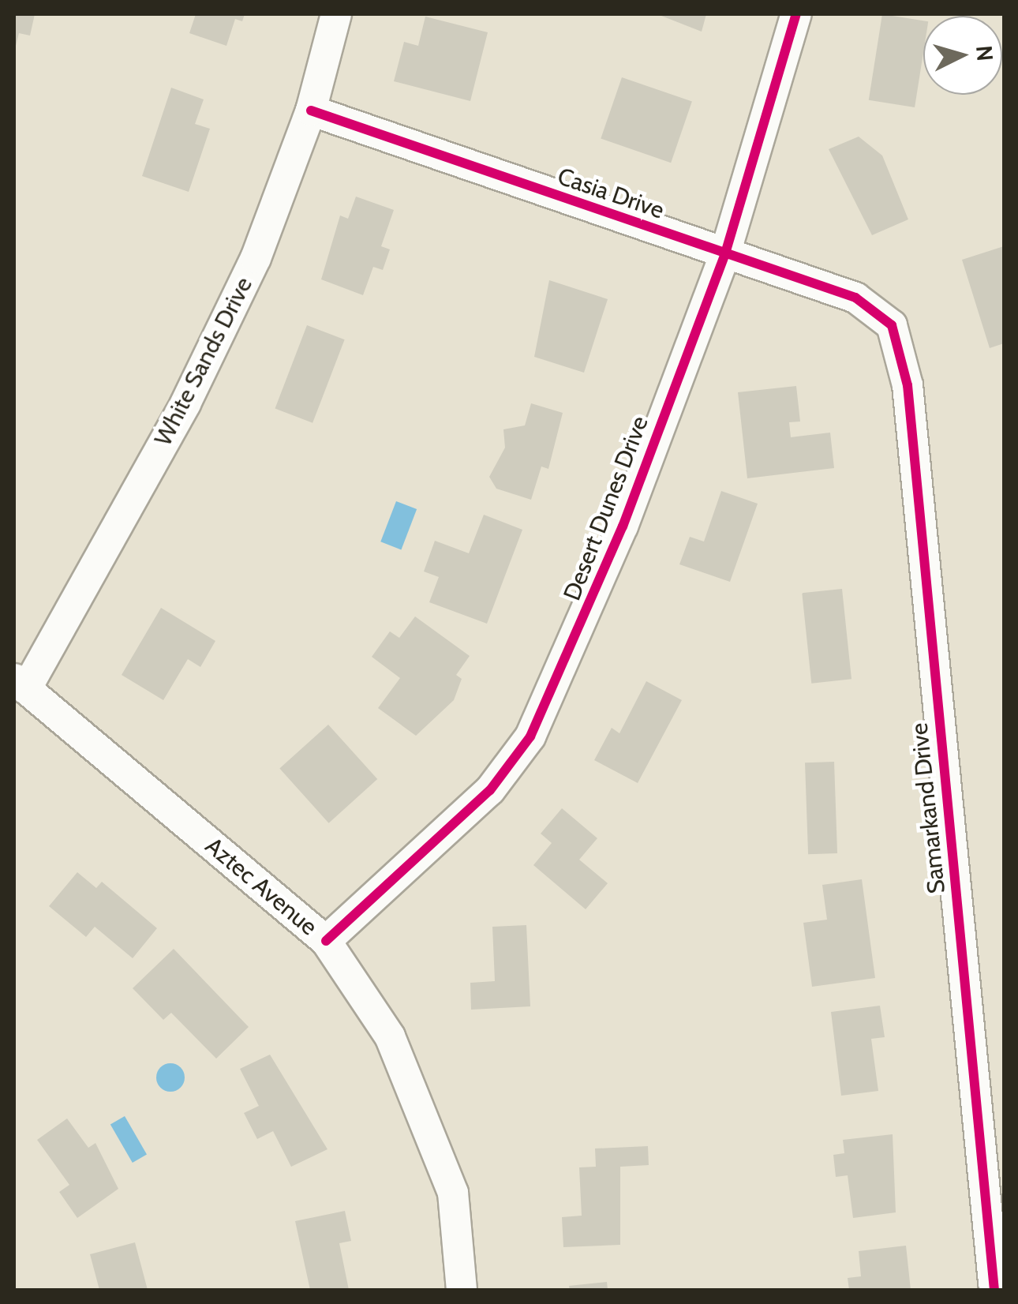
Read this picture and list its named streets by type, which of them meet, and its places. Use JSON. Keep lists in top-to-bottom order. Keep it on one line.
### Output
{"streets":{"street":["Casia Drive","White Sands Drive","Desert Dunes Drive","Samarkand Drive","Aztec Avenue"]},"crossings":[["Casia Drive","White Sands Drive"],["Casia Drive","Desert Dunes Drive"],["Casia Drive","Samarkand Drive"],["White Sands Drive","Aztec Avenue"],["Desert Dunes Drive","Aztec Avenue"]],"north":"right"}
